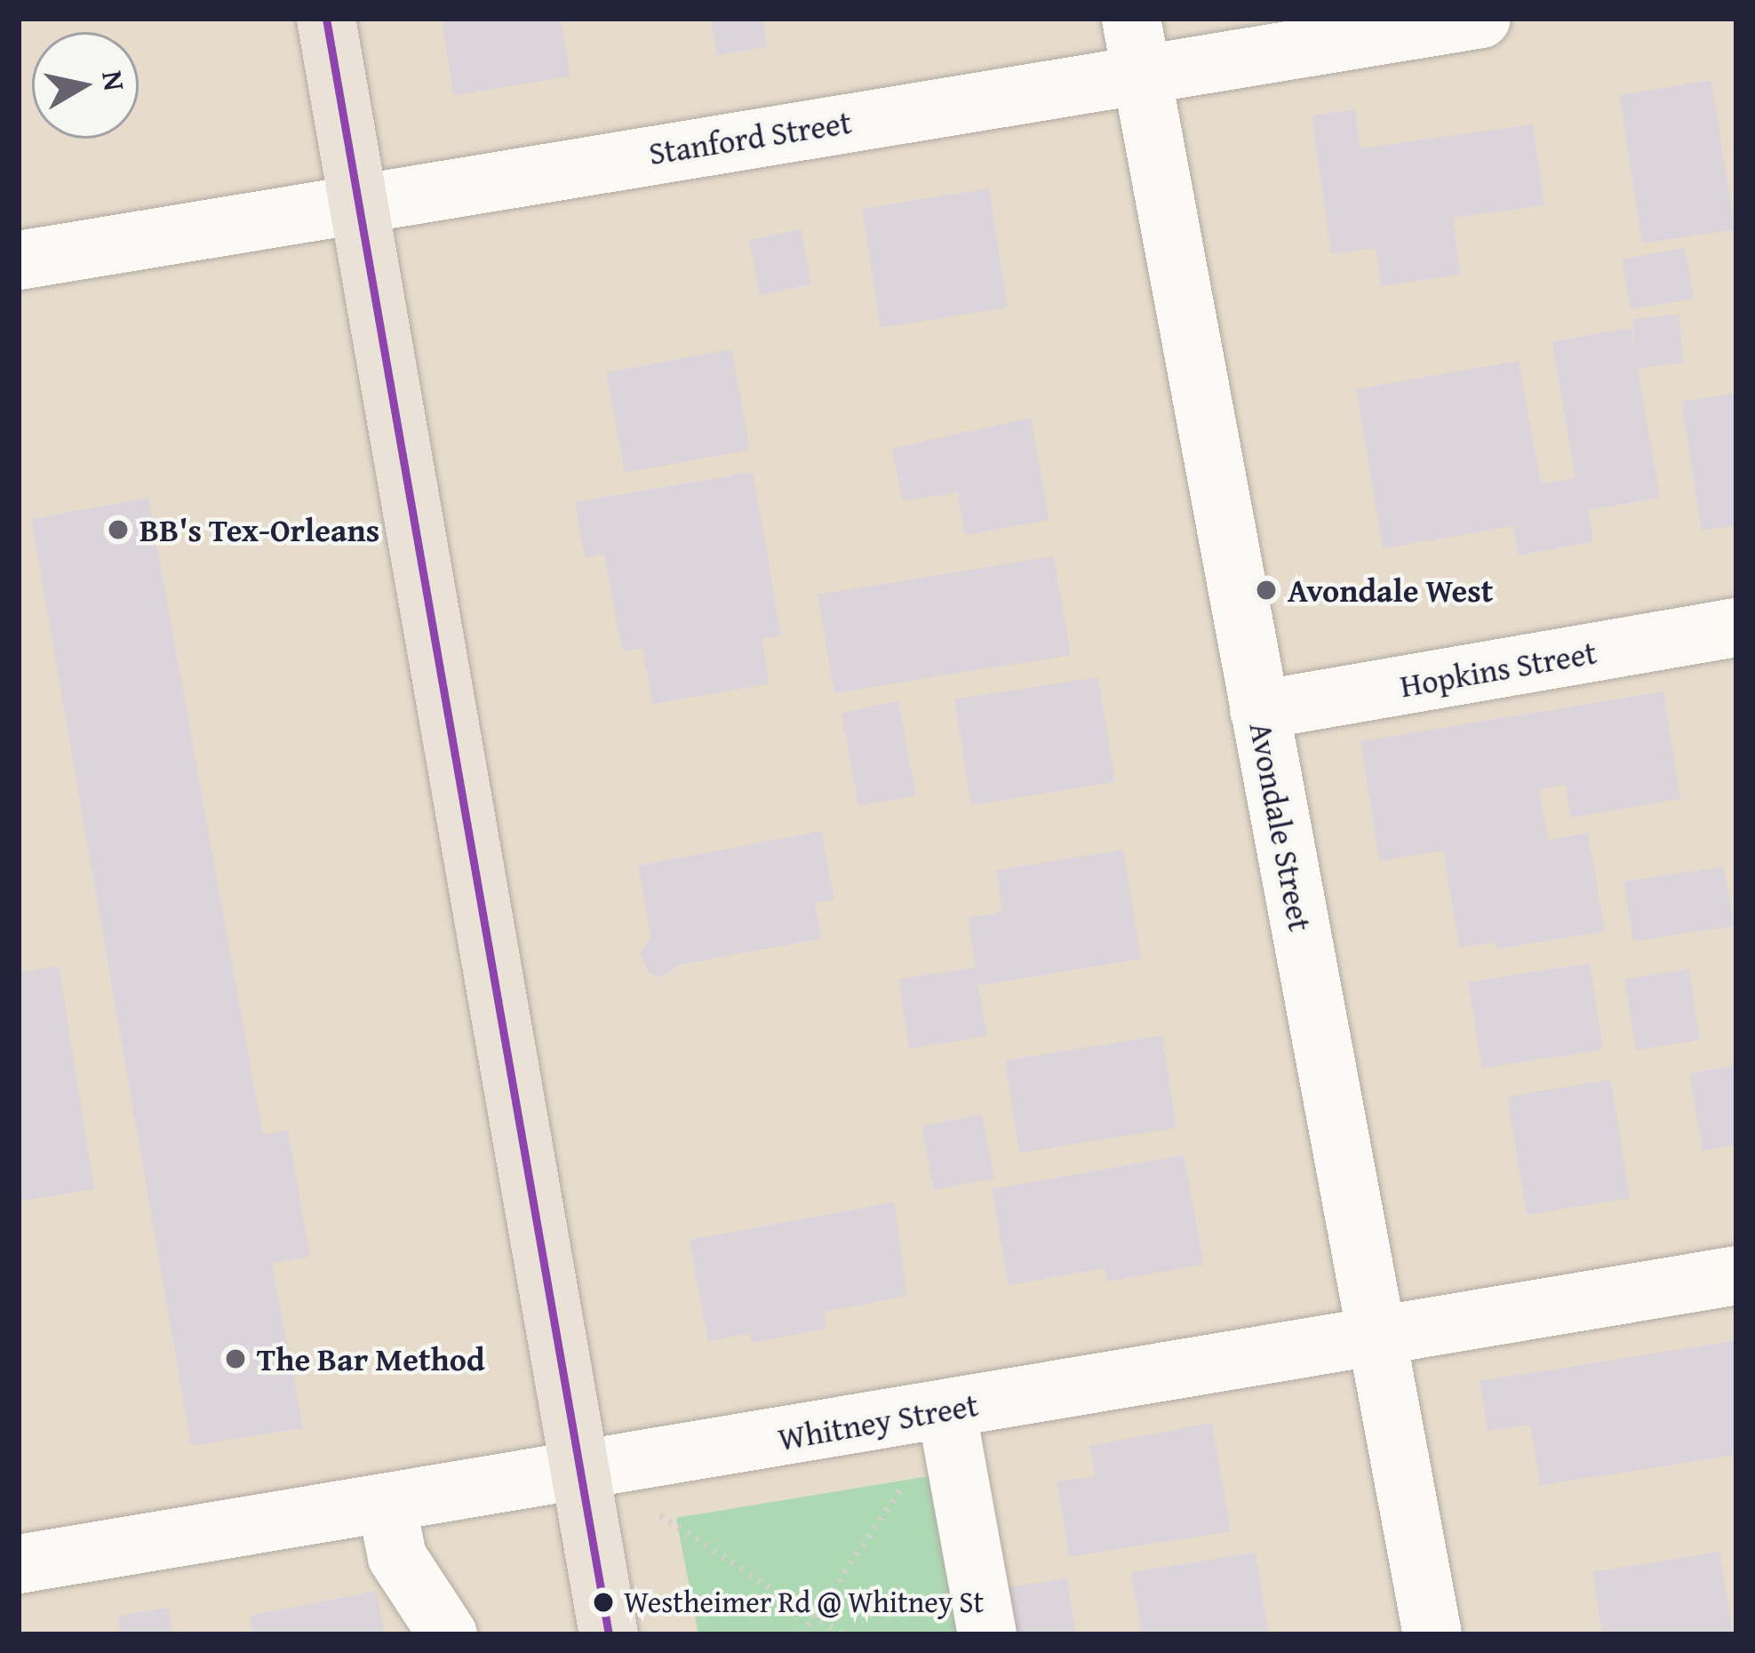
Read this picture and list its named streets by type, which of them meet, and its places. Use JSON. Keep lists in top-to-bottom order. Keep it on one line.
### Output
{"streets":{"street":["Stanford Street","Hopkins Street","Avondale Street","Whitney Street"]},"crossings":[["Stanford Street","Avondale Street"],["Hopkins Street","Avondale Street"],["Avondale Street","Whitney Street"]],"places":["BB's Tex-Orleans","Avondale West","The Bar Method","Westheimer Rd @ Whitney St"],"north":"right"}
